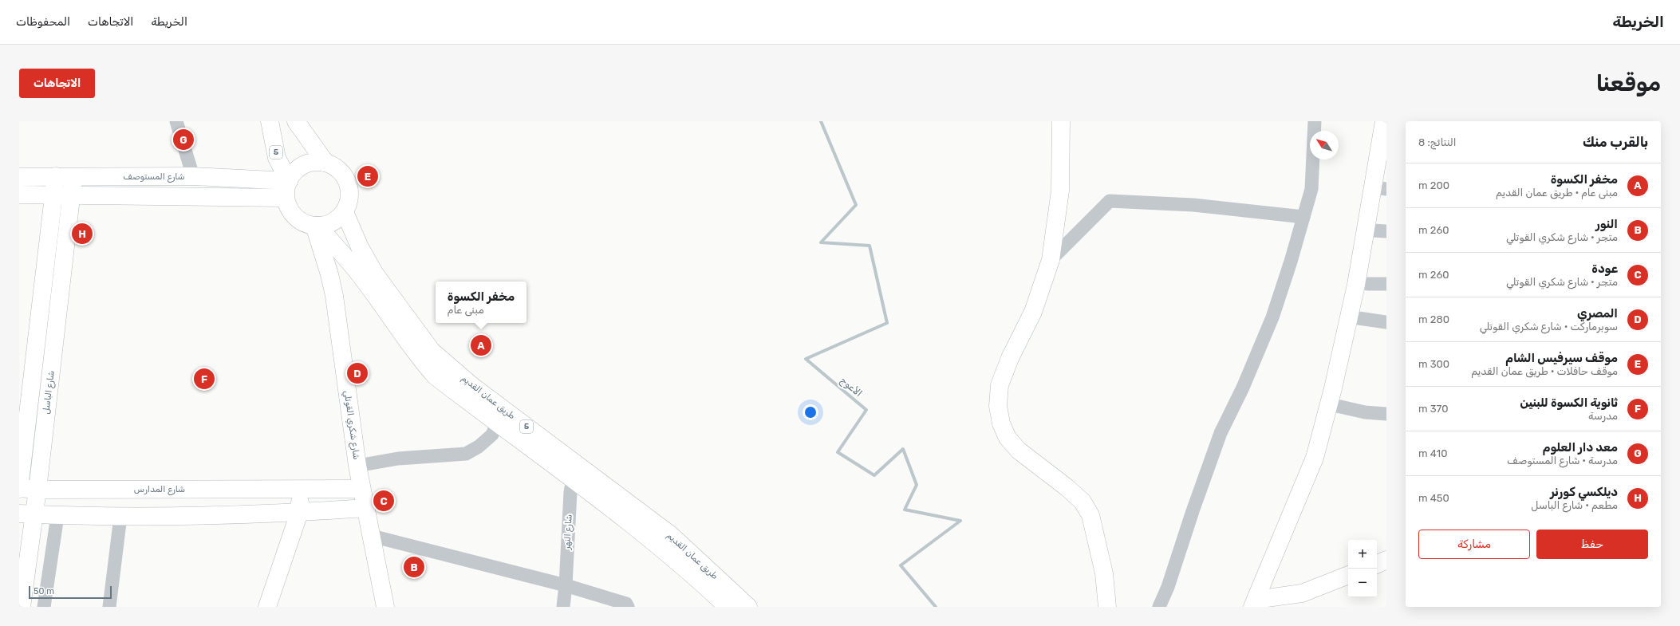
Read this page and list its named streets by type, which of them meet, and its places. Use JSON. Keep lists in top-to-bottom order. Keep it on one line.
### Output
{"streets":{"street":["5","شارع المستوصف","شارع الباسل","طريق عمان القديم","شارع شكري القوتلي","شارع المدارس","شارع النهر"]},"crossings":[["5","شارع المستوصف"],["5","طريق عمان القديم"],["5","شارع شكري القوتلي"],["شارع المستوصف","شارع الباسل"],["شارع المستوصف","طريق عمان القديم"],["شارع المستوصف","شارع شكري القوتلي"],["شارع الباسل","شارع المدارس"],["طريق عمان القديم","شارع شكري القوتلي"],["طريق عمان القديم","شارع النهر"],["شارع شكري القوتلي","شارع المدارس"]],"water":["الأعوج"],"scale_bar":"50 m","north":"top left","page":{"header":"الخريطة","nav":["الخريطة","الاتجاهات","المحفوظات"],"buttons":["الاتجاهات",["حفظ","مشاركة"]],"title":"موقعنا","heading":["بالقرب منك","النتائج: 8"],"pins":["G","E","H","A","D","F","C","B"],"list":[{"mark":"A","name":"مخفر الكسوة","note":"مبنى عام · طريق عمان القديم","value":"200 m"},{"mark":"B","name":"النور","note":"متجر · شارع شكري القوتلي","value":"260 m"},{"mark":"C","name":"عودة","note":"متجر · شارع شكري القوتلي","value":"260 m"},{"mark":"D","name":"المصري","note":"سوبرماركت · شارع شكري القوتلي","value":"280 m"},{"mark":"E","name":"موقف سيرفيس الشام","note":"موقف حافلات · طريق عمان القديم","value":"300 m"},{"mark":"F","name":"ثانوية الكسوة للبنين","note":"مدرسة","value":"370 m"},{"mark":"G","name":"معد دار العلوم","note":"مدرسة · شارع المستوصف","value":"410 m"},{"mark":"H","name":"ديلكسي كورنر","note":"مطعم · شارع الباسل","value":"450 m"}],"popup":["مخفر الكسوة","مبنى عام"],"map_buttons":["+","−"],"scale":"50 m"}}
